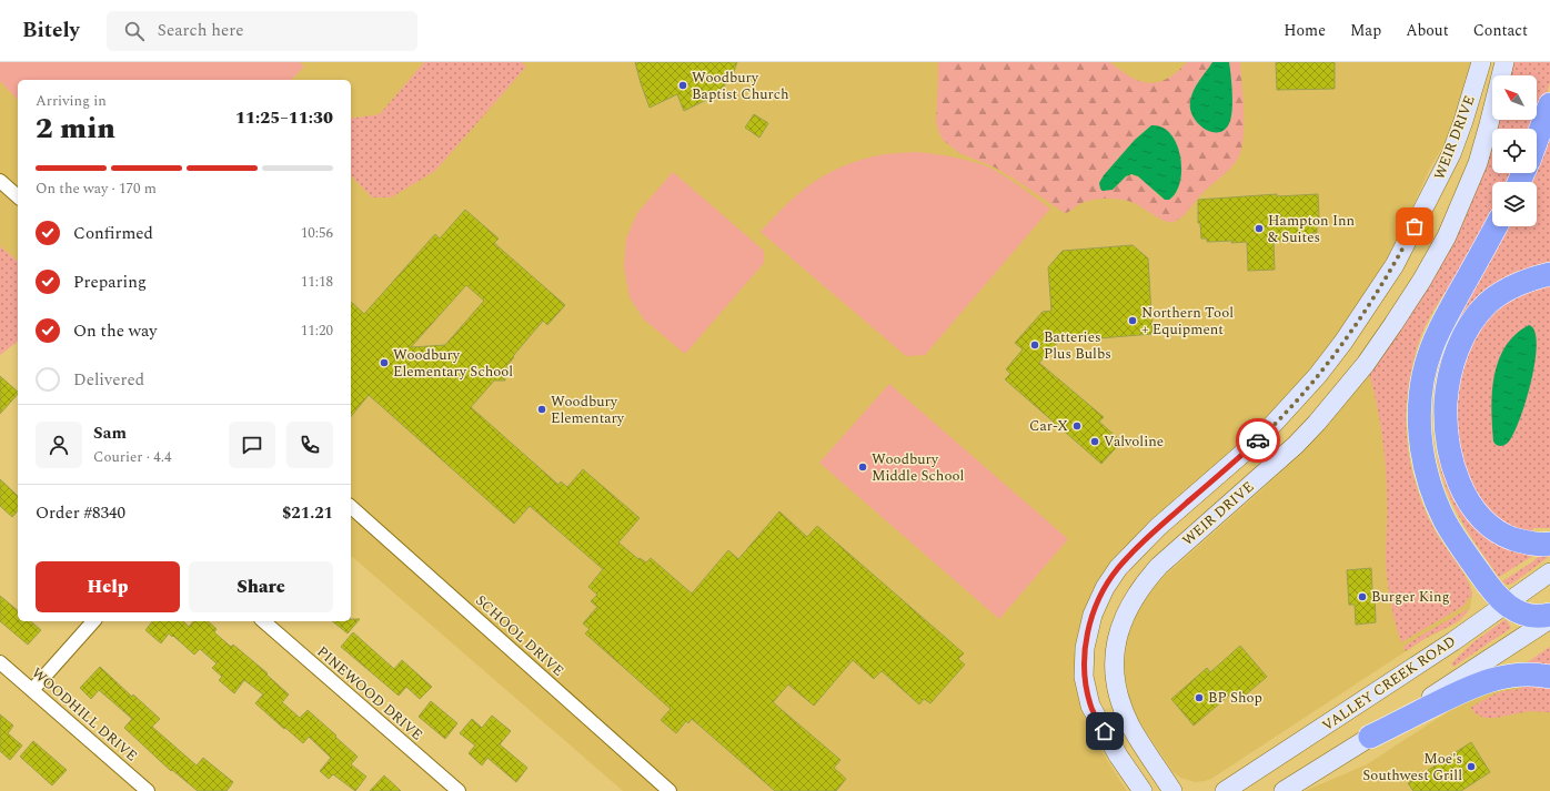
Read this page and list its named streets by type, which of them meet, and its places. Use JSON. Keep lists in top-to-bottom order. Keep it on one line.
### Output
{"streets":{"street":["WEIR DRIVE","SCHOOL DRIVE","VALLEY CREEK ROAD","PINEWOOD DRIVE","WOODHILL DRIVE"]},"places":["Woodbury Baptist Church","Hampton Inn & Suites","Northern Tool + Equipment","Batteries Plus Bulbs","Woodbury Elementary School","Woodbury Elementary","Car-X","Valvoline","Woodbury Middle School","Burger King","BP Shop","Moe's Southwest Grill"],"north":"top left","page":{"header":"Bitely","search":"Search here","nav":["Home","Map","About","Contact"],"heading":["2 min","Arriving in","11:25–11:30"],"panel":["Sam","Courier · 4.4","Order #8340","$21.21"],"bar":"On the way · 170 m","list":[["Confirmed","10:56"],["Preparing","11:18"],["On the way","11:20"],"Delivered"],"buttons":["Help","Share"]}}
